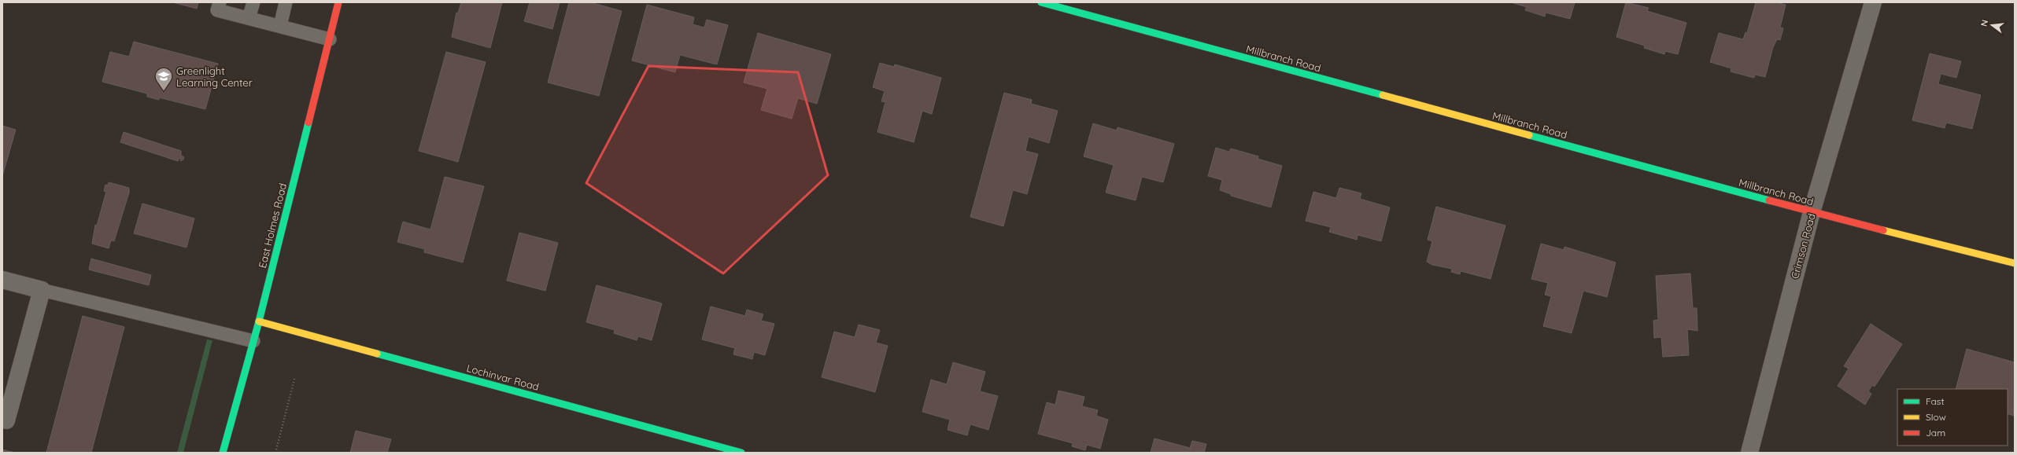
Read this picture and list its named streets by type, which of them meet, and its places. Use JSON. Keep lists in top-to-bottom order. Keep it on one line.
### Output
{"streets":{"main road":["Millbranch Road","East Holmes Road","Lochinvar Road"],"street":["Crimson Road"]},"crossings":[["Millbranch Road","Crimson Road"],["East Holmes Road","Lochinvar Road"]],"places":{"school or university":["Greenlight Learning Center"]},"legend":["Fast","Slow","Jam"],"north":"left"}
